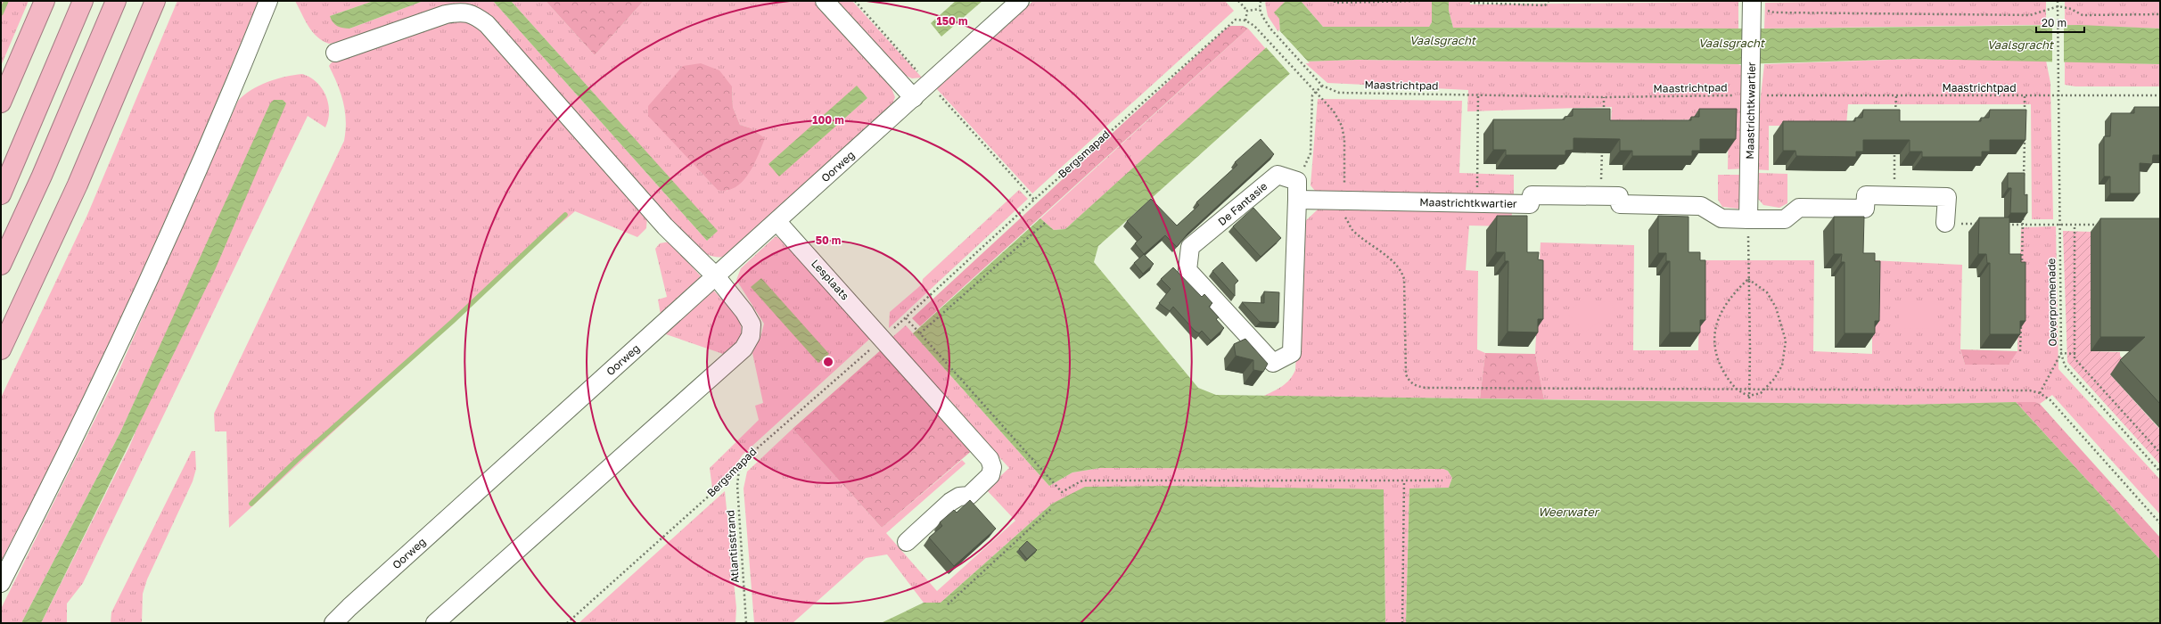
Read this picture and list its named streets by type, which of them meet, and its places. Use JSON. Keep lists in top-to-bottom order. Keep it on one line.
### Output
{"streets":{"street":["Maastrichtkwartier","Oorweg","De Fantasie","Lesplaats"],"path":["Maastrichtpad","Bergsmapad","Oeverpromenade","Atlantisstrand"]},"crossings":[["Maastrichtpad","Maastrichtkwartier"],["Maastrichtpad","Oeverpromenade"],["Maastrichtkwartier","De Fantasie"],["Bergsmapad","Lesplaats"],["Bergsmapad","Atlantisstrand"],["Oorweg","Lesplaats"]],"water":["Vaalsgracht","Weerwater"],"scale_bar":"20 m","rings":["150 m","100 m","50 m"]}
